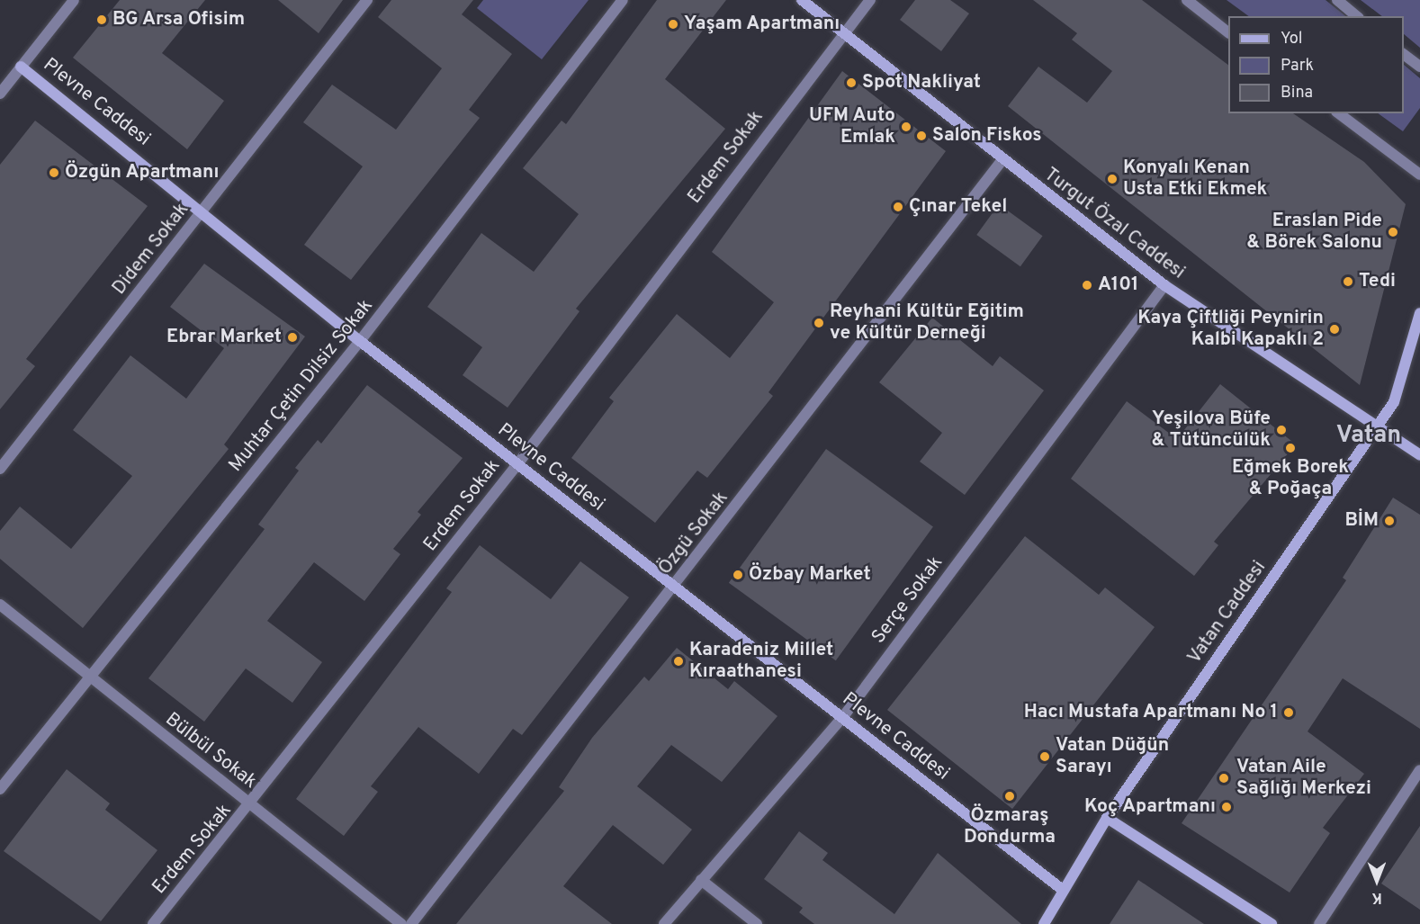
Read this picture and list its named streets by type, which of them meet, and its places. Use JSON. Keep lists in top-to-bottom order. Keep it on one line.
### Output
{"streets":{"street":["Plevne Caddesi","Erdem Sokak","Turgut Özal Caddesi","Didem Sokak","Muhtar Çetin Dilsiz Sokak","Özgü Sokak","Serçe Sokak","Vatan Caddesi","Bülbül Sokak"]},"crossings":[["Plevne Caddesi","Erdem Sokak"],["Plevne Caddesi","Didem Sokak"],["Plevne Caddesi","Muhtar Çetin Dilsiz Sokak"],["Plevne Caddesi","Özgü Sokak"],["Plevne Caddesi","Serçe Sokak"],["Plevne Caddesi","Vatan Caddesi"],["Erdem Sokak","Turgut Özal Caddesi"],["Erdem Sokak","Bülbül Sokak"],["Turgut Özal Caddesi","Özgü Sokak"],["Turgut Özal Caddesi","Serçe Sokak"],["Turgut Özal Caddesi","Vatan Caddesi"],["Muhtar Çetin Dilsiz Sokak","Bülbül Sokak"]],"districts":["Vatan"],"places":["BG Arsa Ofisim","Yaşam Apartmanı","Spot Nakliyat","UFM Auto Emlak","Salon Fiskos","Özgün Apartmanı","Konyalı Kenan Usta Etki Ekmek","Çınar Tekel","Eraslan Pide & Börek Salonu","Tedi","A101","Reyhani Kültür Eğitim ve Kültür Derneği","Kaya Çiftliği Peynirin Kalbi Kapaklı 2","Ebrar Market","Yeşilova Büfe & Tütüncülük","Eğmek Borek & Poğaça","BİM","Özbay Market","Karadeniz Millet Kıraathanesi","Hacı Mustafa Apartmanı No 1","Vatan Düğün Sarayı","Vatan Aile Sağlığı Merkezi","Özmaraş Dondurma","Koç Apartmanı"],"legend":["Yol","Park","Bina"],"north":"bottom"}
